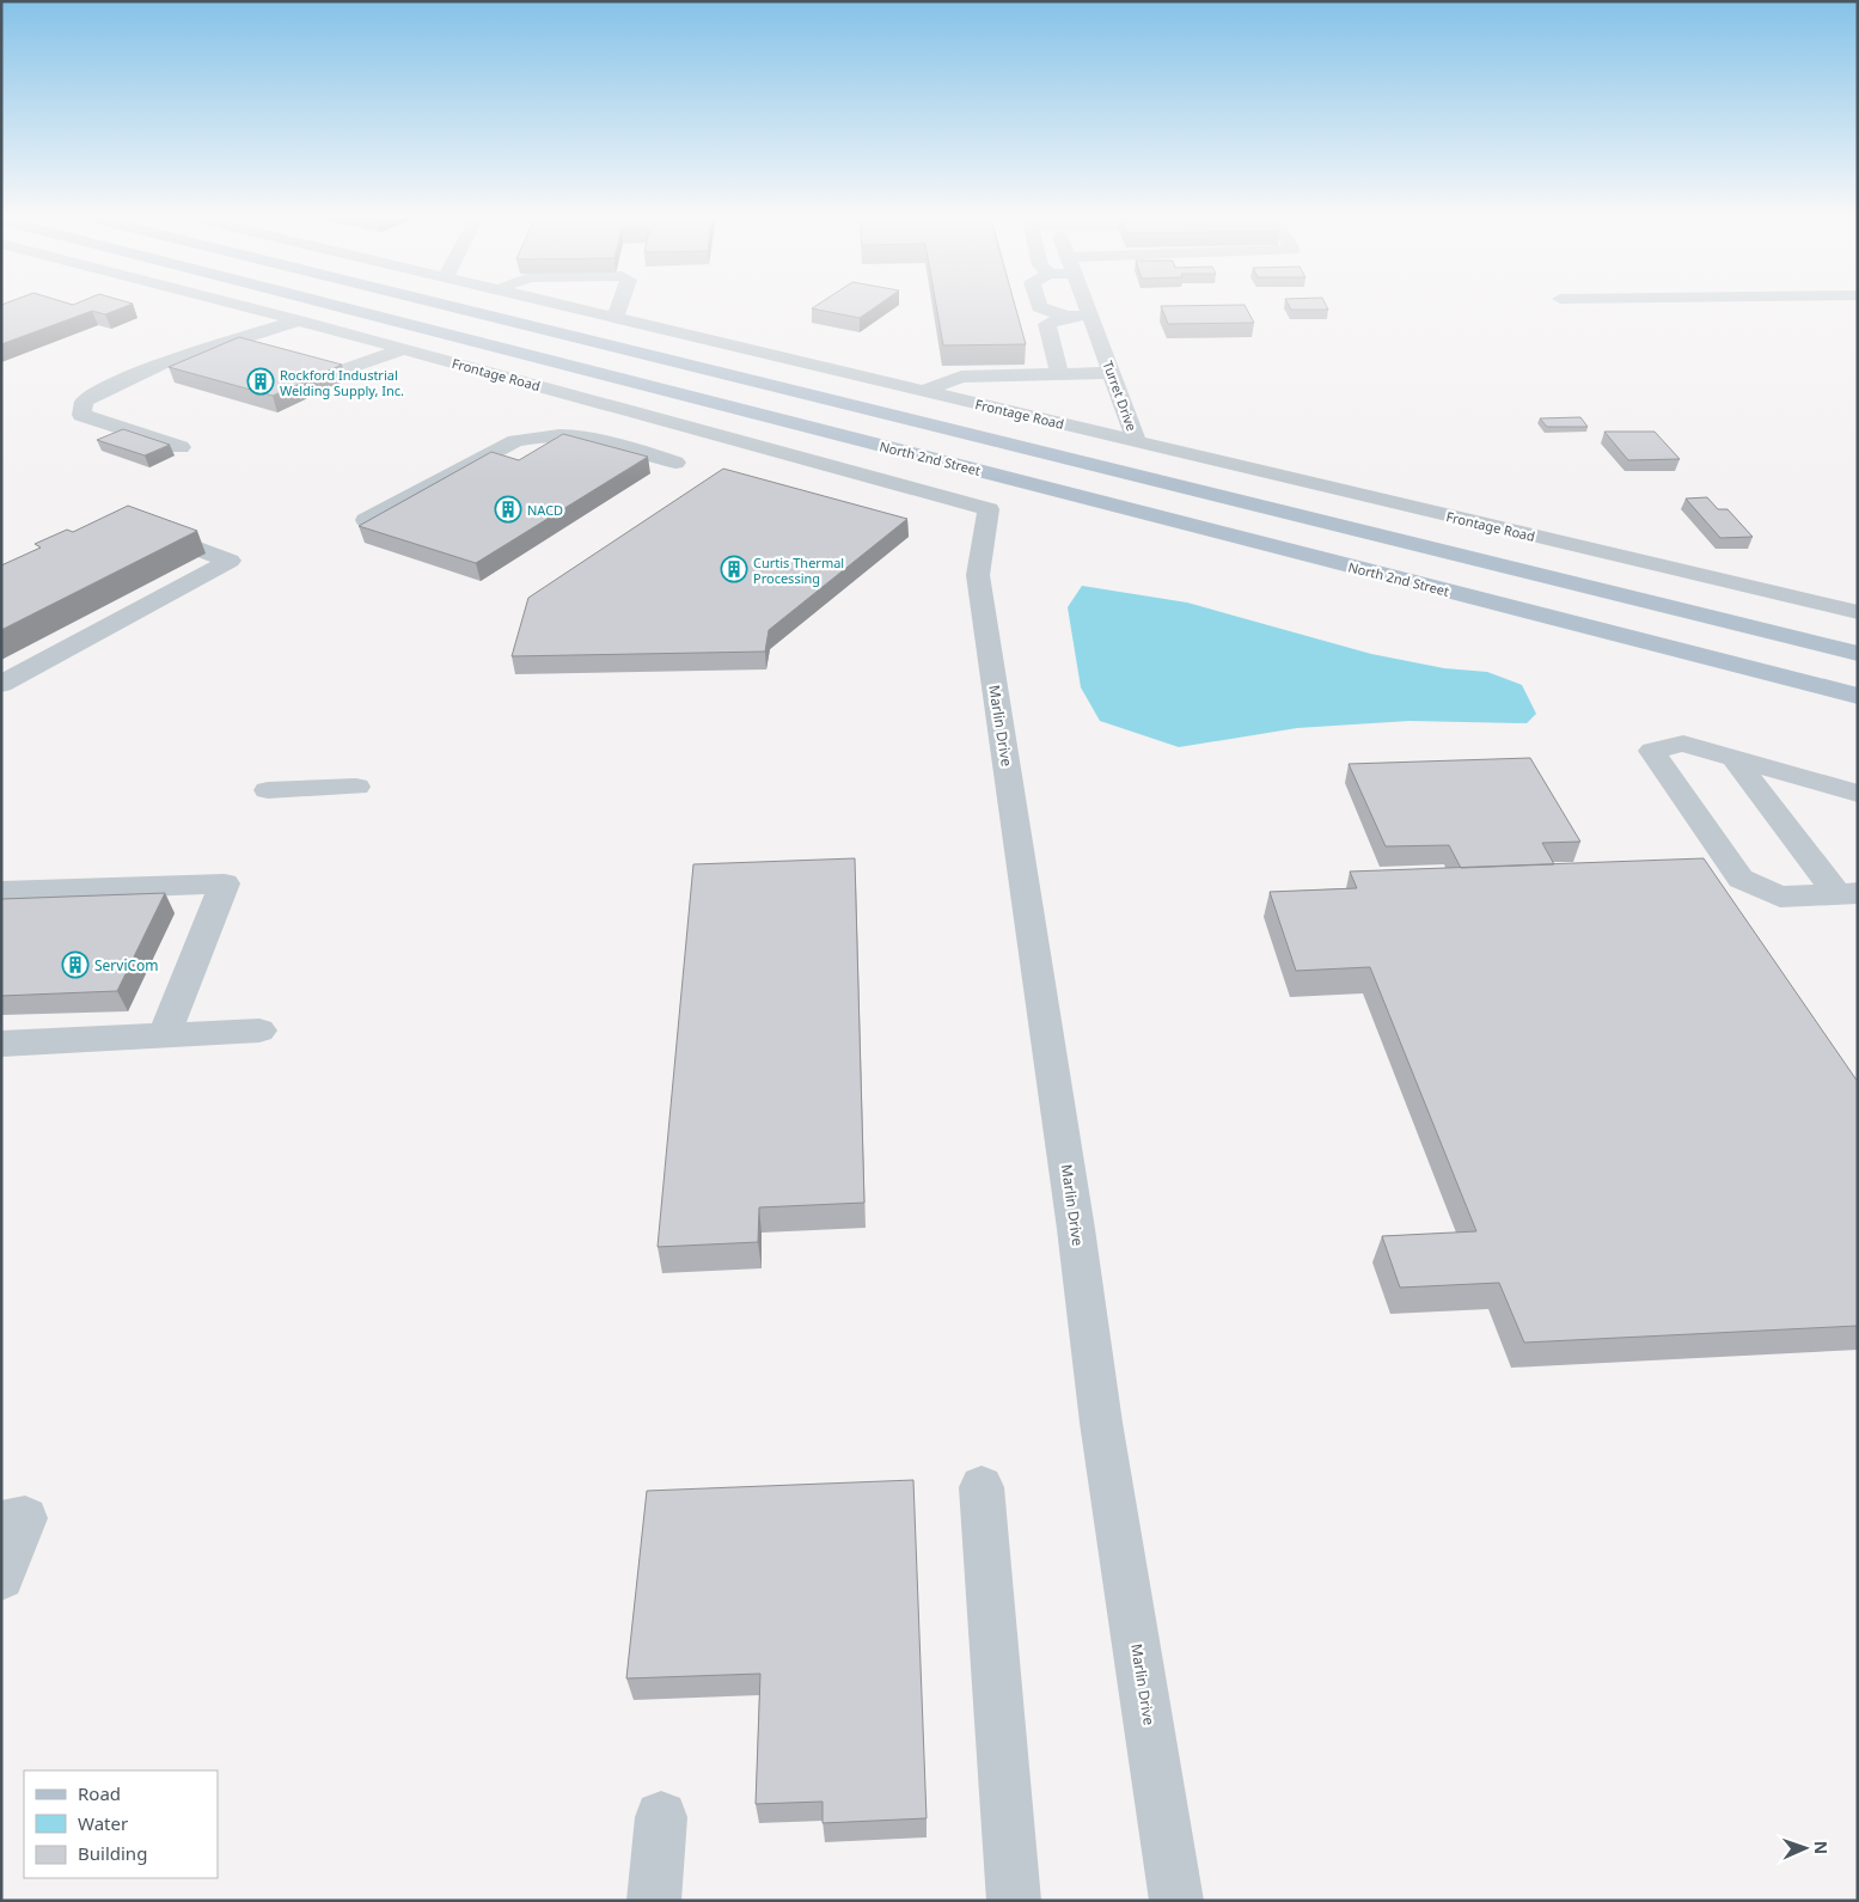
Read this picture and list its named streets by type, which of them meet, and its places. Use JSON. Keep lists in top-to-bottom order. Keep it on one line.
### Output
{"streets":{"main road":["North 2nd Street"],"street":["Frontage Road","Turret Drive","Marlin Drive"]},"crossings":[["Frontage Road","Turret Drive"],["Frontage Road","Marlin Drive"]],"places":{"building":["Rockford Industrial Welding Supply, Inc.","NACD","Curtis Thermal Processing","ServiCom"]},"legend":["Road","Water","Building"],"north":"right"}
